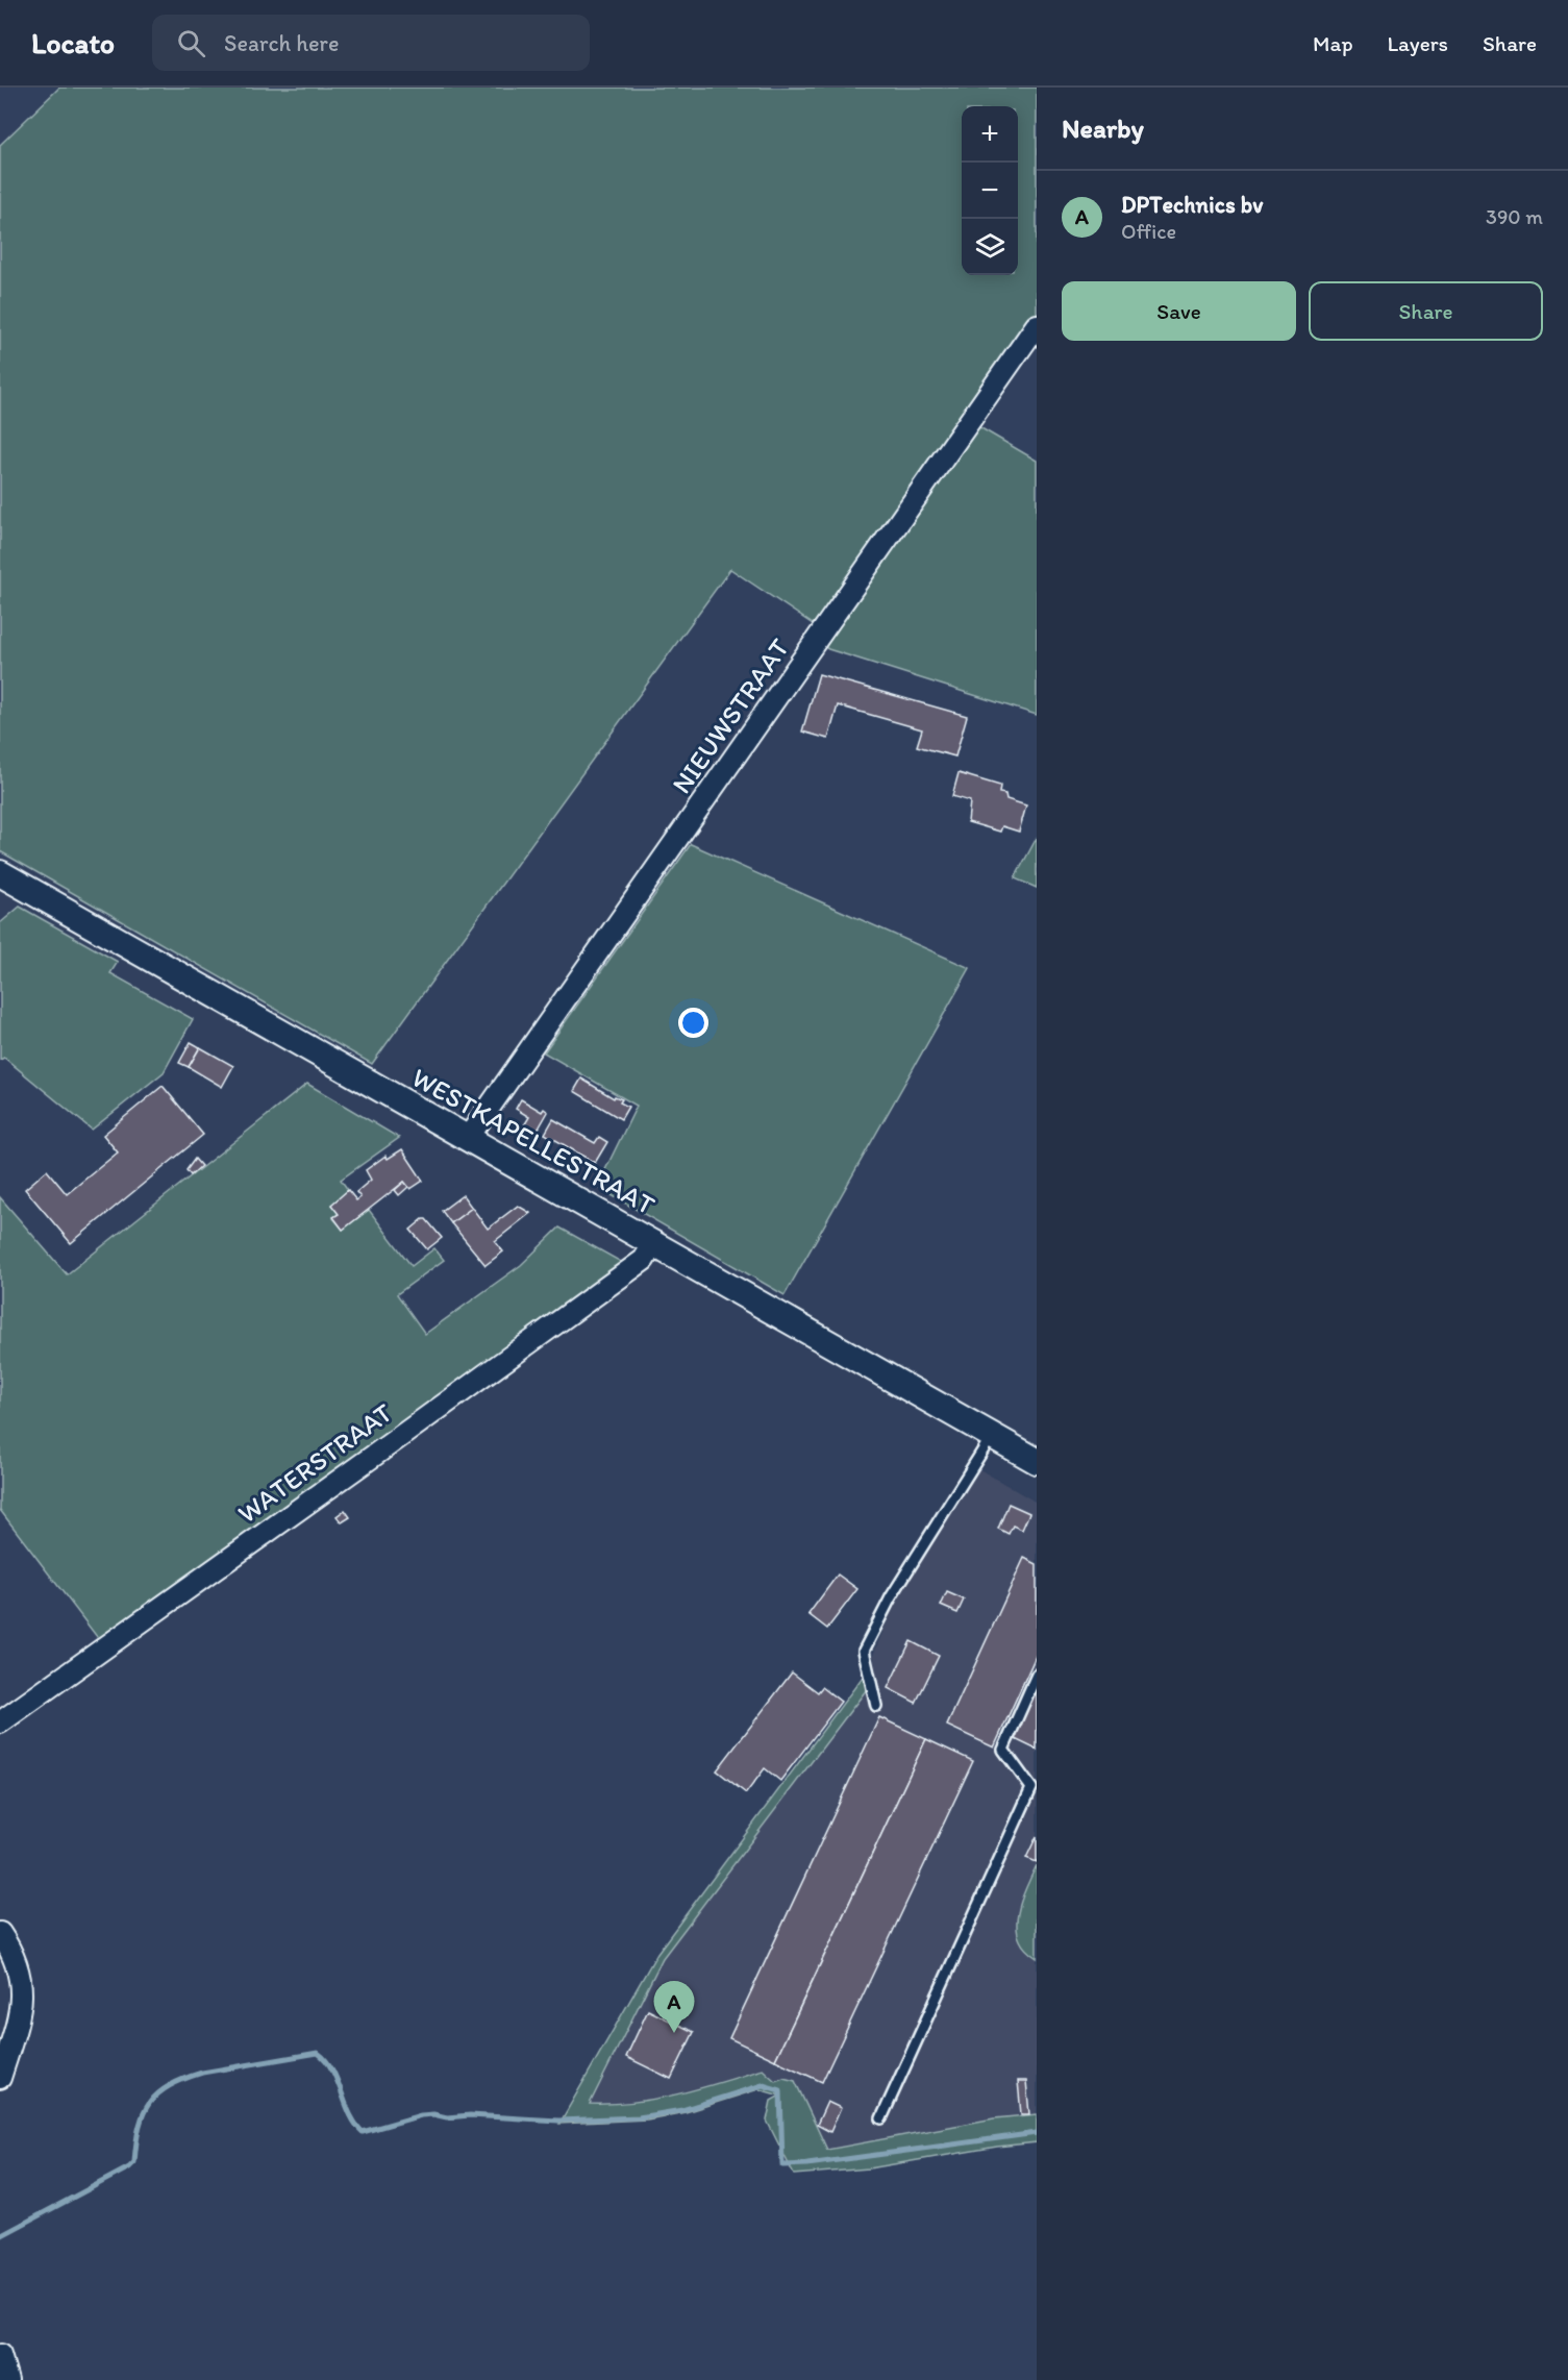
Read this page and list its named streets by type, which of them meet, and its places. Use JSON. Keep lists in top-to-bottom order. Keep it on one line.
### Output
{"streets":{"street":["NIEUWSTRAAT","WESTKAPELLESTRAAT","WATERSTRAAT"]},"crossings":[["NIEUWSTRAAT","WESTKAPELLESTRAAT"],["WESTKAPELLESTRAAT","WATERSTRAAT"]],"page":{"header":"Locato","search":"Search here","nav":["Map","Layers","Share"],"heading":"Nearby","map_buttons":["+","−"],"list":[{"mark":"A","name":"DPTechnics bv","note":"Office","value":"390 m"}],"buttons":["Save","Share"],"pins":"A"}}
